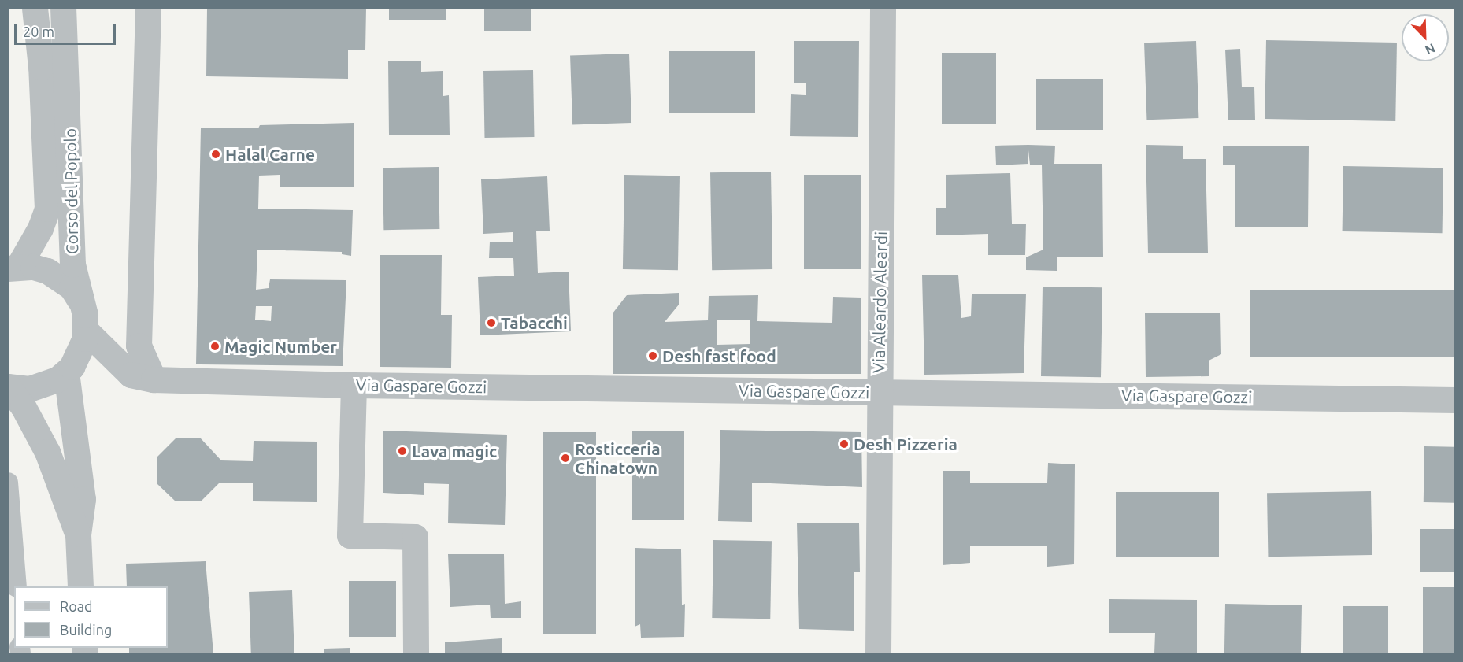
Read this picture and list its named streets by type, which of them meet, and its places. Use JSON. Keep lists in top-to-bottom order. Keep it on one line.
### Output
{"streets":{"street":["Corso del Popolo","Via Aleardo Aleardi","Via Gaspare Gozzi"]},"crossings":[["Via Aleardo Aleardi","Via Gaspare Gozzi"]],"places":["Halal Carne","Tabacchi","Magic Number","Desh fast food","Desh Pizzeria","Lava magic","Rosticceria Chinatown"],"legend":["Road","Building"],"scale_bar":"20 m","north":"bottom right"}
